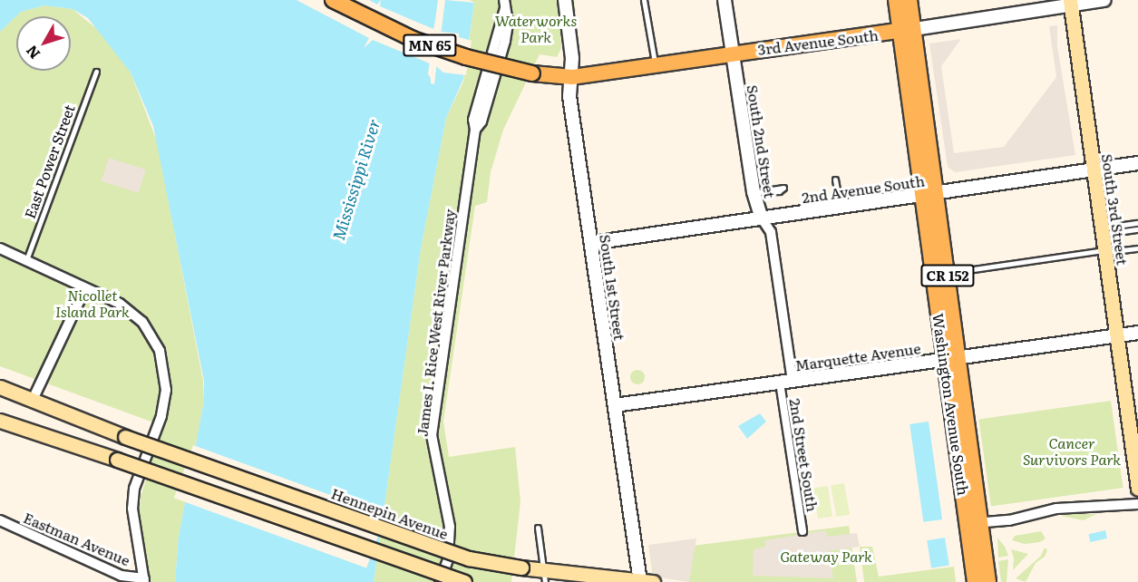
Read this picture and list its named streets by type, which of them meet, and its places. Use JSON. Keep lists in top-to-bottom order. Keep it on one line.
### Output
{"streets":{"main road":["3rd Avenue South","MN 65","South 3rd Street","CR 152","Washington Avenue South","Hennepin Avenue"],"street":["South 2nd Street","2nd Avenue South","South 1st Street","James I. Rice West River Parkway","Marquette Avenue","2nd Street South","Eastman Avenue"],"lane":["East Power Street"]},"crossings":[["3rd Avenue South","South 2nd Street"],["3rd Avenue South","South 3rd Street"],["3rd Avenue South","South 1st Street"],["3rd Avenue South","Washington Avenue South"],["South 2nd Street","2nd Avenue South"],["South 2nd Street","Marquette Avenue"],["South 2nd Street","2nd Street South"],["2nd Avenue South","South 3rd Street"],["2nd Avenue South","South 1st Street"],["2nd Avenue South","Washington Avenue South"],["South 3rd Street","Marquette Avenue"],["South 1st Street","Marquette Avenue"],["South 1st Street","Hennepin Avenue"],["Marquette Avenue","Washington Avenue South"],["Marquette Avenue","2nd Street South"]],"water":["Mississippi River"],"parks":["Waterworks Park","Nicollet Island Park","Cancer Survivors Park","Gateway Park"],"north":"bottom left"}
